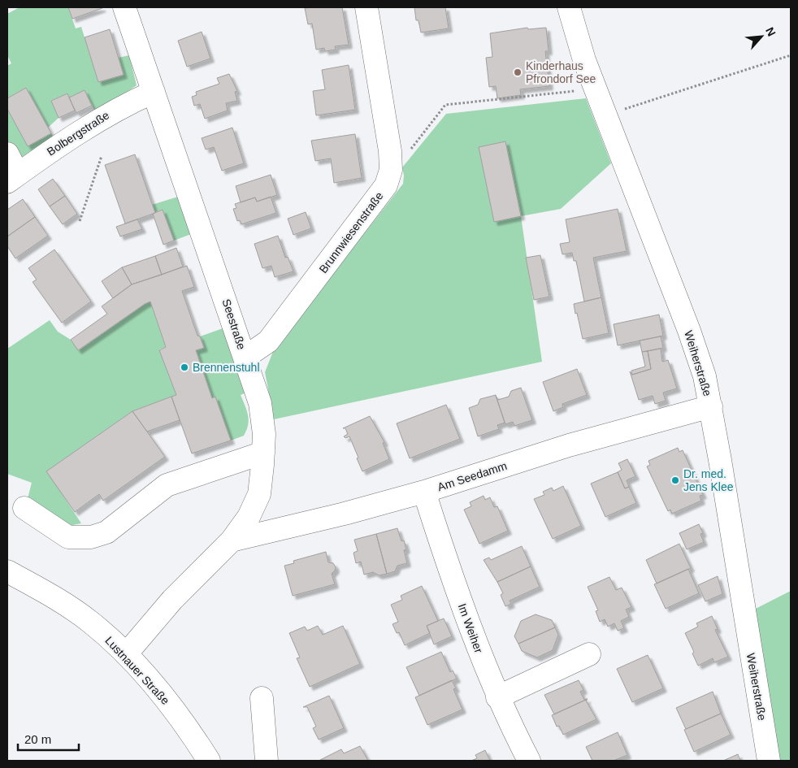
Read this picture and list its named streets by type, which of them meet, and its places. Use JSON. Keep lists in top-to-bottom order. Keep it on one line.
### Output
{"streets":{"street":["Bolbergstraße","Brunnwiesenstraße","Seestraße","Weiherstraße","Am Seedamm","Im Weiher","Lustnauer Straße"]},"crossings":[["Bolbergstraße","Seestraße"],["Brunnwiesenstraße","Seestraße"],["Seestraße","Am Seedamm"],["Seestraße","Lustnauer Straße"],["Weiherstraße","Am Seedamm"],["Am Seedamm","Im Weiher"]],"places":["Kinderhaus Pfrondorf See","Brennenstuhl","Dr. med. Jens Klee"],"scale_bar":"20 m","north":"top right"}
